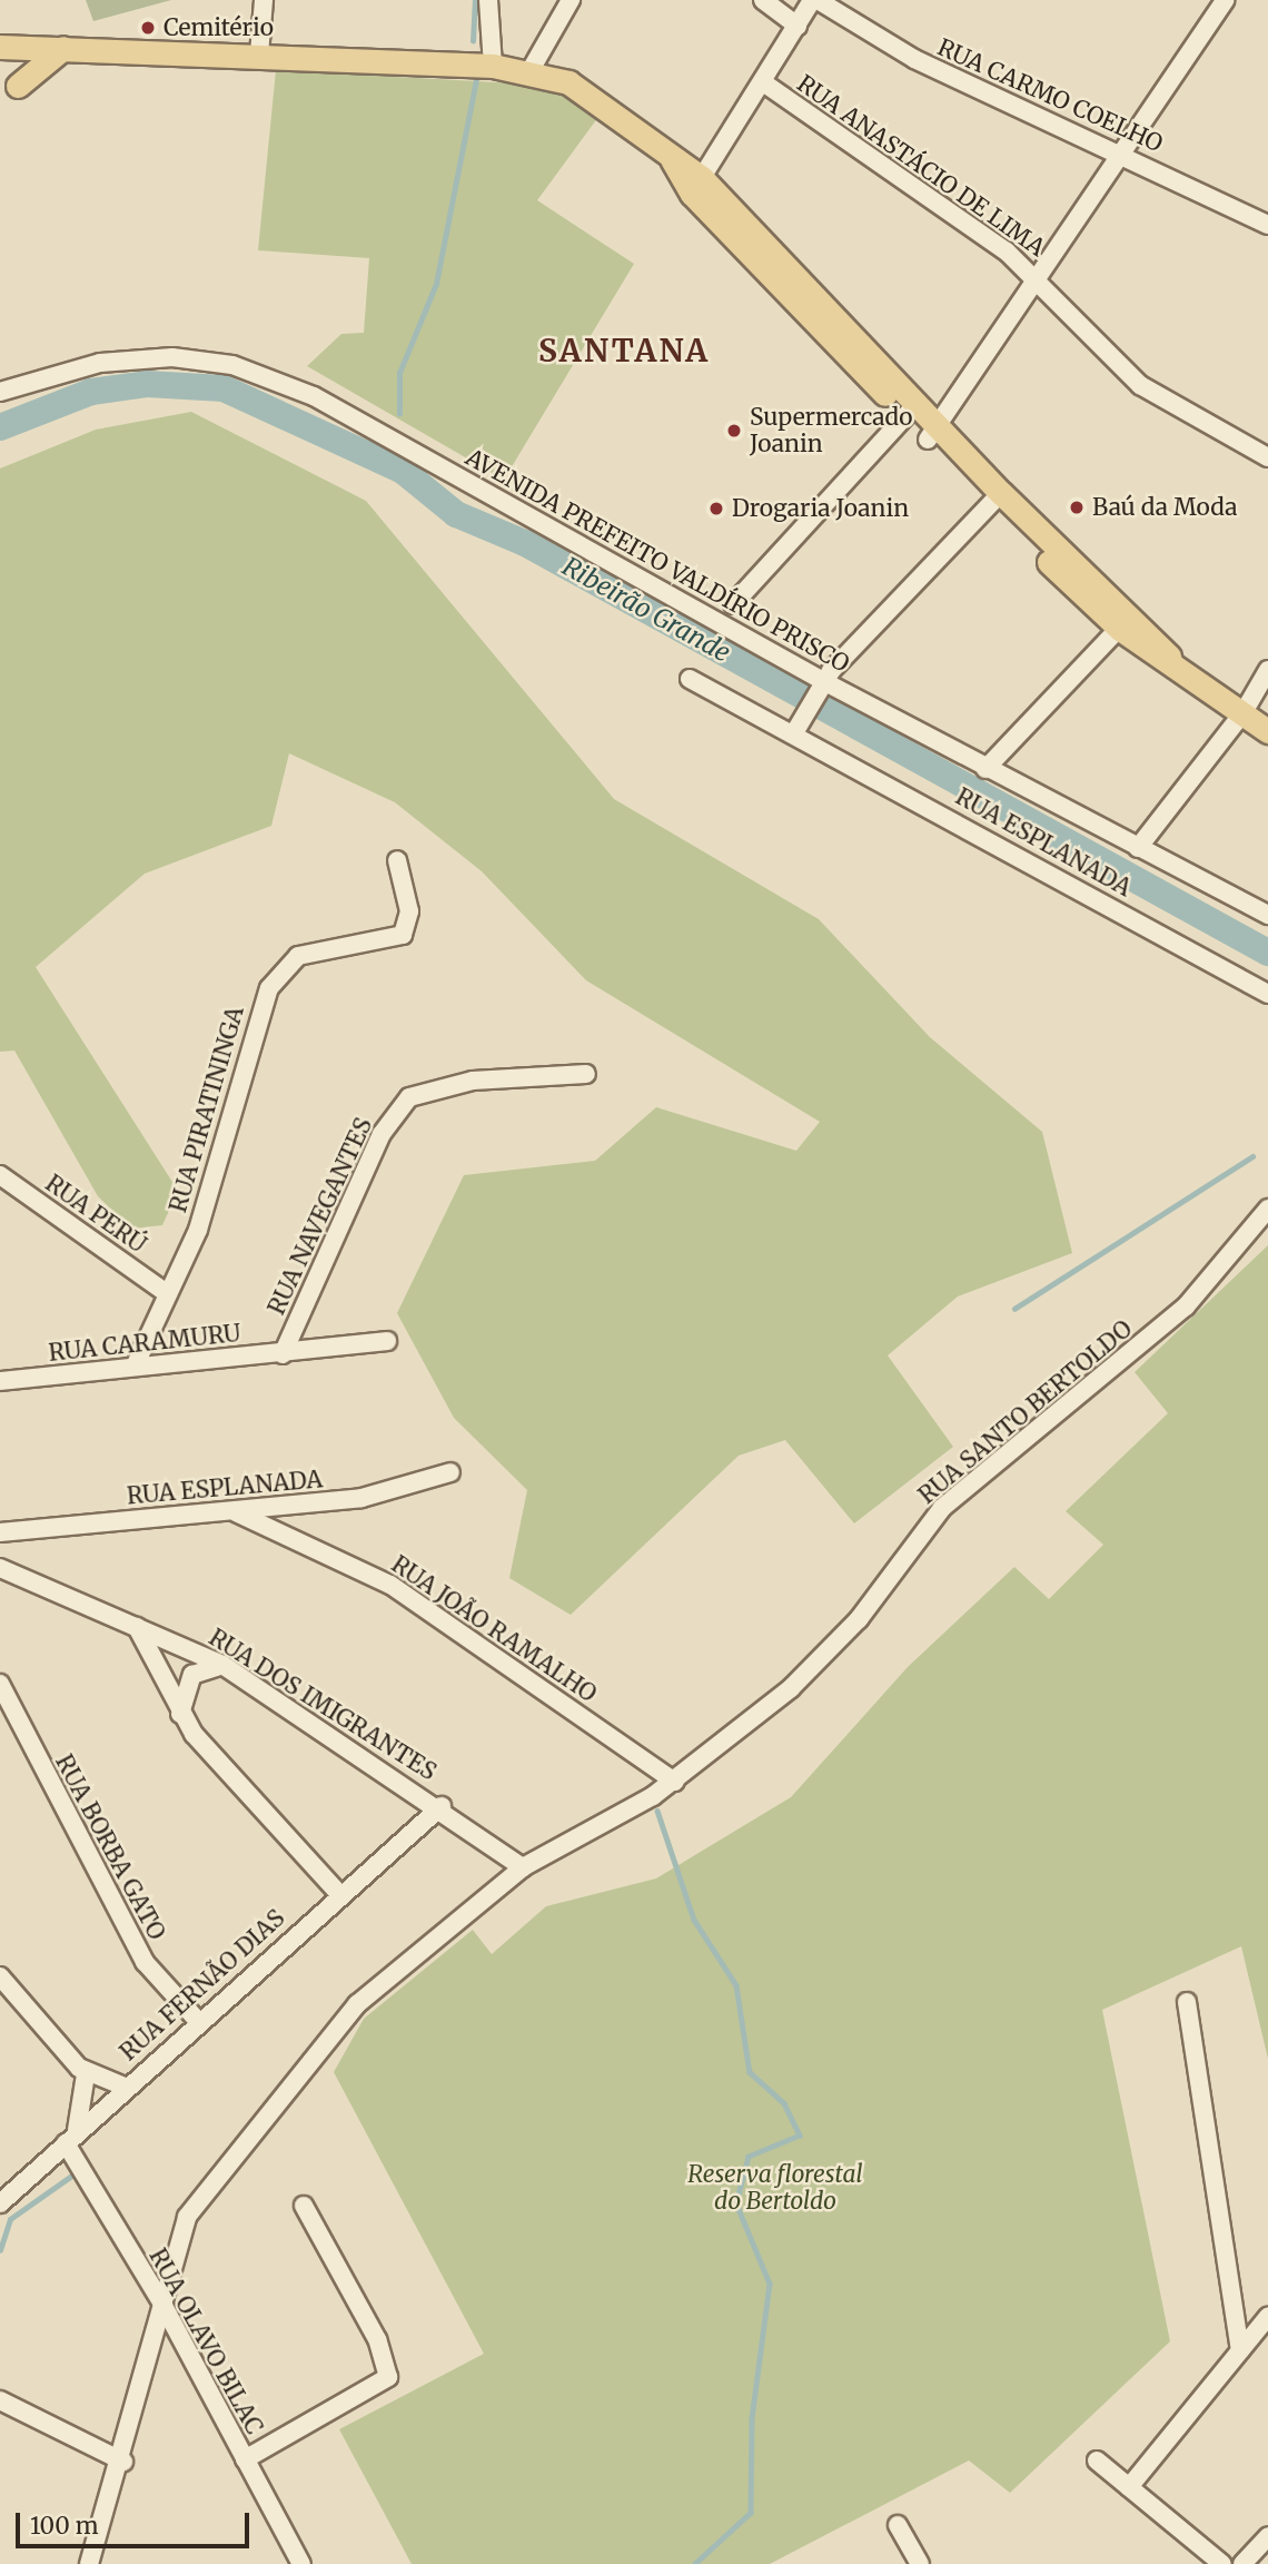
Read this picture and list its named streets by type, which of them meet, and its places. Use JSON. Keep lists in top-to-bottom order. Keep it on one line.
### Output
{"streets":{"street":["RUA CARMO COELHO","RUA ANASTÁCIO DE LIMA","AVENIDA PREFEITO VALDÍRIO PRISCO","RUA ESPLANADA","RUA PIRATININGA","RUA PERÚ","RUA NAVEGANTES","RUA CARAMURU","RUA SANTO BERTOLDO","RUA JOÃO RAMALHO","RUA DOS IMIGRANTES","RUA BORBA GATO","RUA FERNÃO DIAS","RUA OLAVO BILAC"]},"crossings":[["RUA ESPLANADA","RUA JOÃO RAMALHO"],["RUA PIRATININGA","RUA PERÚ"],["RUA PIRATININGA","RUA CARAMURU"],["RUA NAVEGANTES","RUA CARAMURU"],["RUA SANTO BERTOLDO","RUA JOÃO RAMALHO"],["RUA SANTO BERTOLDO","RUA DOS IMIGRANTES"],["RUA SANTO BERTOLDO","RUA OLAVO BILAC"],["RUA DOS IMIGRANTES","RUA FERNÃO DIAS"],["RUA BORBA GATO","RUA FERNÃO DIAS"],["RUA FERNÃO DIAS","RUA OLAVO BILAC"]],"districts":["SANTANA"],"water":["Ribeirão Grande"],"parks":["Reserva florestal do Bertoldo"],"places":["Cemitério","Supermercado Joanin","Baú da Moda","Drogaria Joanin"],"scale_bar":"100 m"}
